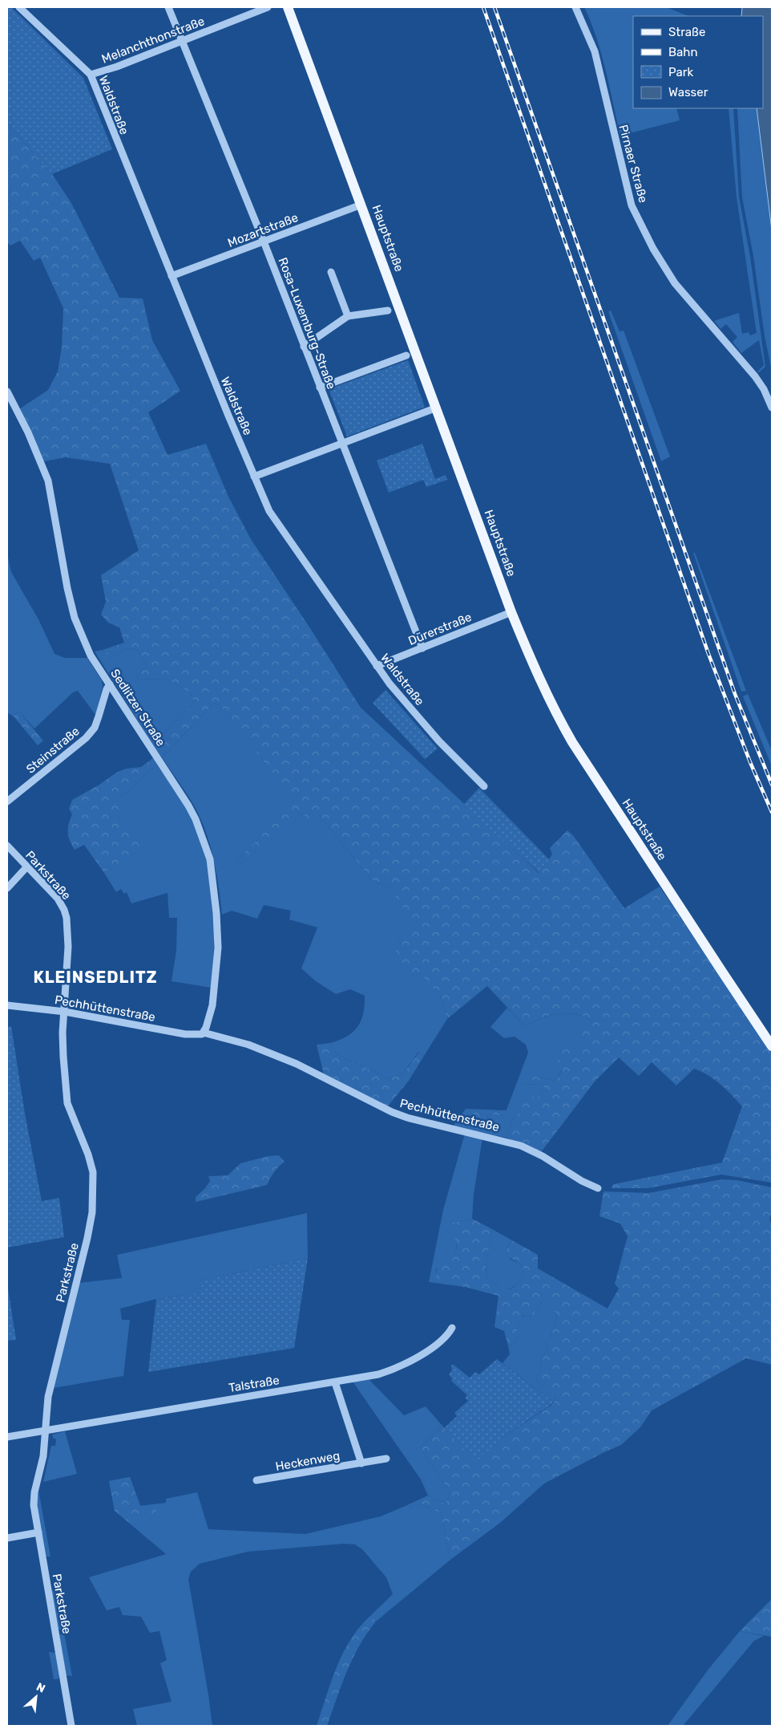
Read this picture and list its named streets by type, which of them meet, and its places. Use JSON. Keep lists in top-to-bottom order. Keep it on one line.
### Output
{"streets":{"main road":["Hauptstraße"],"street":["Melanchthonstraße","Waldstraße","Pirnaer Straße","Mozartstraße","Rosa-Luxemburg-Straße","Dürerstraße","Sedlitzer Straße","Steinstraße","Parkstraße","Pechhüttenstraße","Talstraße","Heckenweg"]},"crossings":[["Melanchthonstraße","Waldstraße"],["Melanchthonstraße","Rosa-Luxemburg-Straße"],["Waldstraße","Mozartstraße"],["Waldstraße","Dürerstraße"],["Mozartstraße","Hauptstraße"],["Mozartstraße","Rosa-Luxemburg-Straße"],["Hauptstraße","Dürerstraße"],["Rosa-Luxemburg-Straße","Dürerstraße"],["Sedlitzer Straße","Steinstraße"],["Sedlitzer Straße","Pechhüttenstraße"],["Parkstraße","Pechhüttenstraße"],["Parkstraße","Talstraße"],["Talstraße","Heckenweg"]],"districts":["KLEINSEDLITZ"],"legend":["Straße","Bahn","Park","Wasser"],"north":"top right"}
